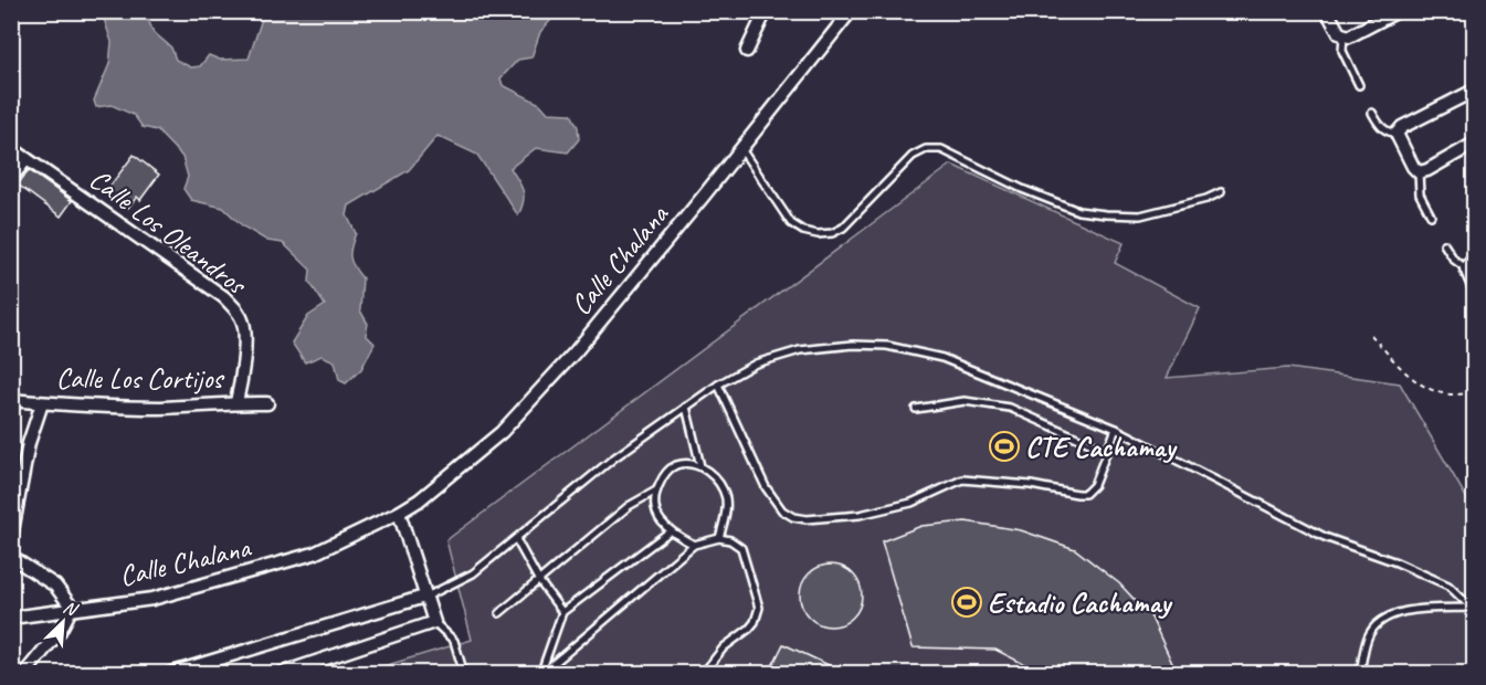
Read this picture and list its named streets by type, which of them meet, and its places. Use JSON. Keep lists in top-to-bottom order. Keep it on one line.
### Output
{"streets":{"street":["Calle Los Oleandros","Calle Chalana","Calle Los Cortijos"]},"crossings":[["Calle Los Oleandros","Calle Los Cortijos"]],"places":{"sports":["CTE Cachamay","Estadio Cachamay"]},"north":"top right"}
